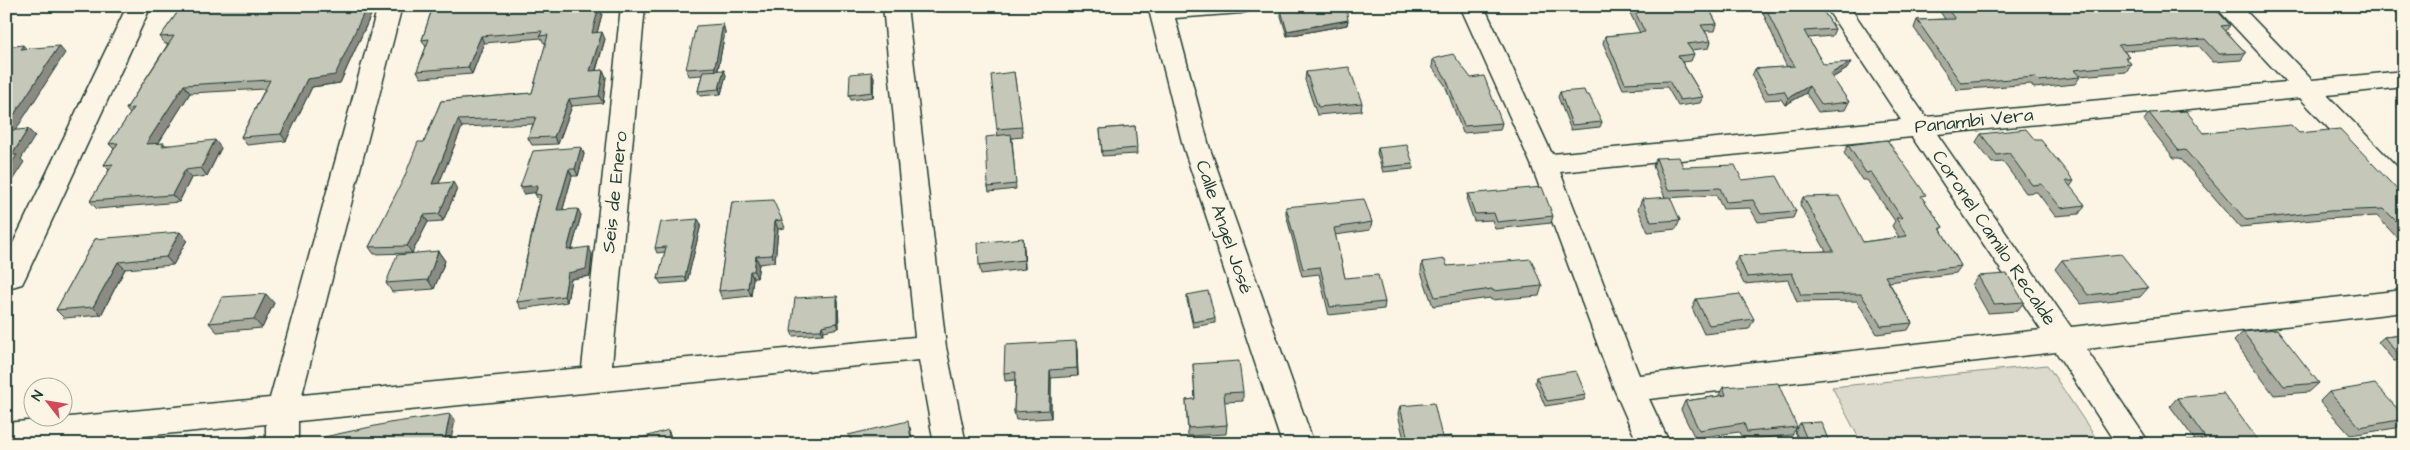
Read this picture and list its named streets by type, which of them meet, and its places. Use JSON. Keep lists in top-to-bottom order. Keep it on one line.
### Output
{"streets":{"street":["Panambi Vera","Seis de Enero","Calle Angel José","Coronel Camilo Recalde"]},"crossings":[["Panambi Vera","Coronel Camilo Recalde"]],"north":"top left"}
